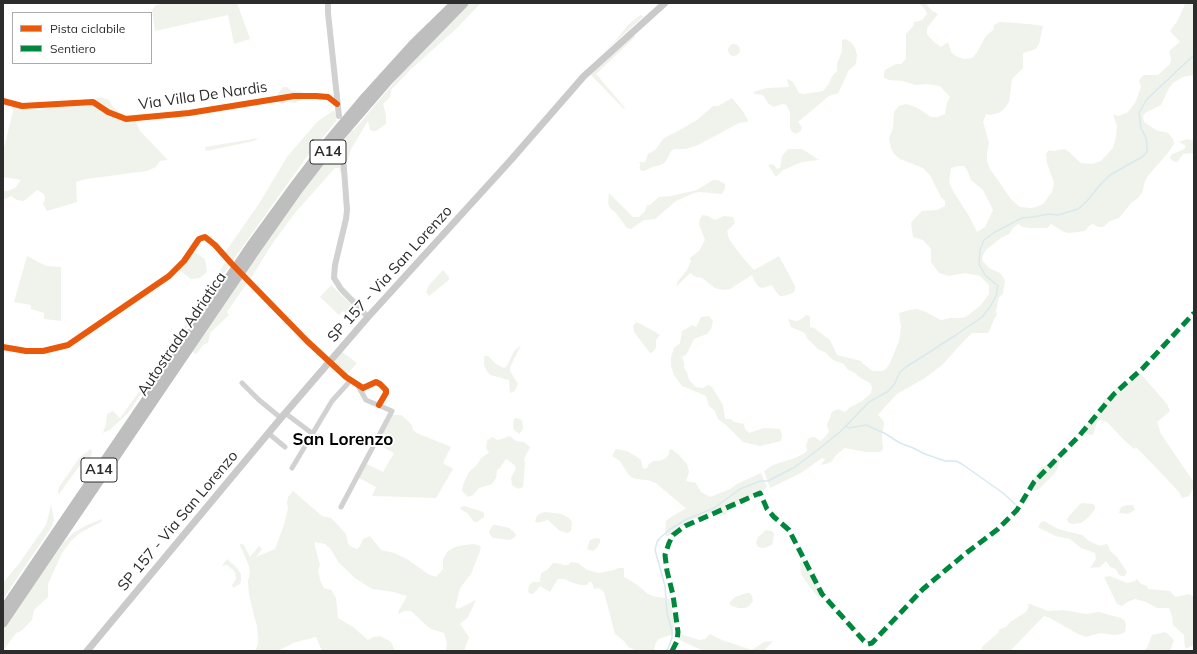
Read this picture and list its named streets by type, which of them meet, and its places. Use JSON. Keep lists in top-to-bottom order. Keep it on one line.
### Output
{"streets":{"highway":["A14","Autostrada Adriatica"],"main road":["SP 157 - Via San Lorenzo"],"street":["Via Villa De Nardis"]},"districts":["San Lorenzo"],"legend":["Pista ciclabile","Sentiero"]}
